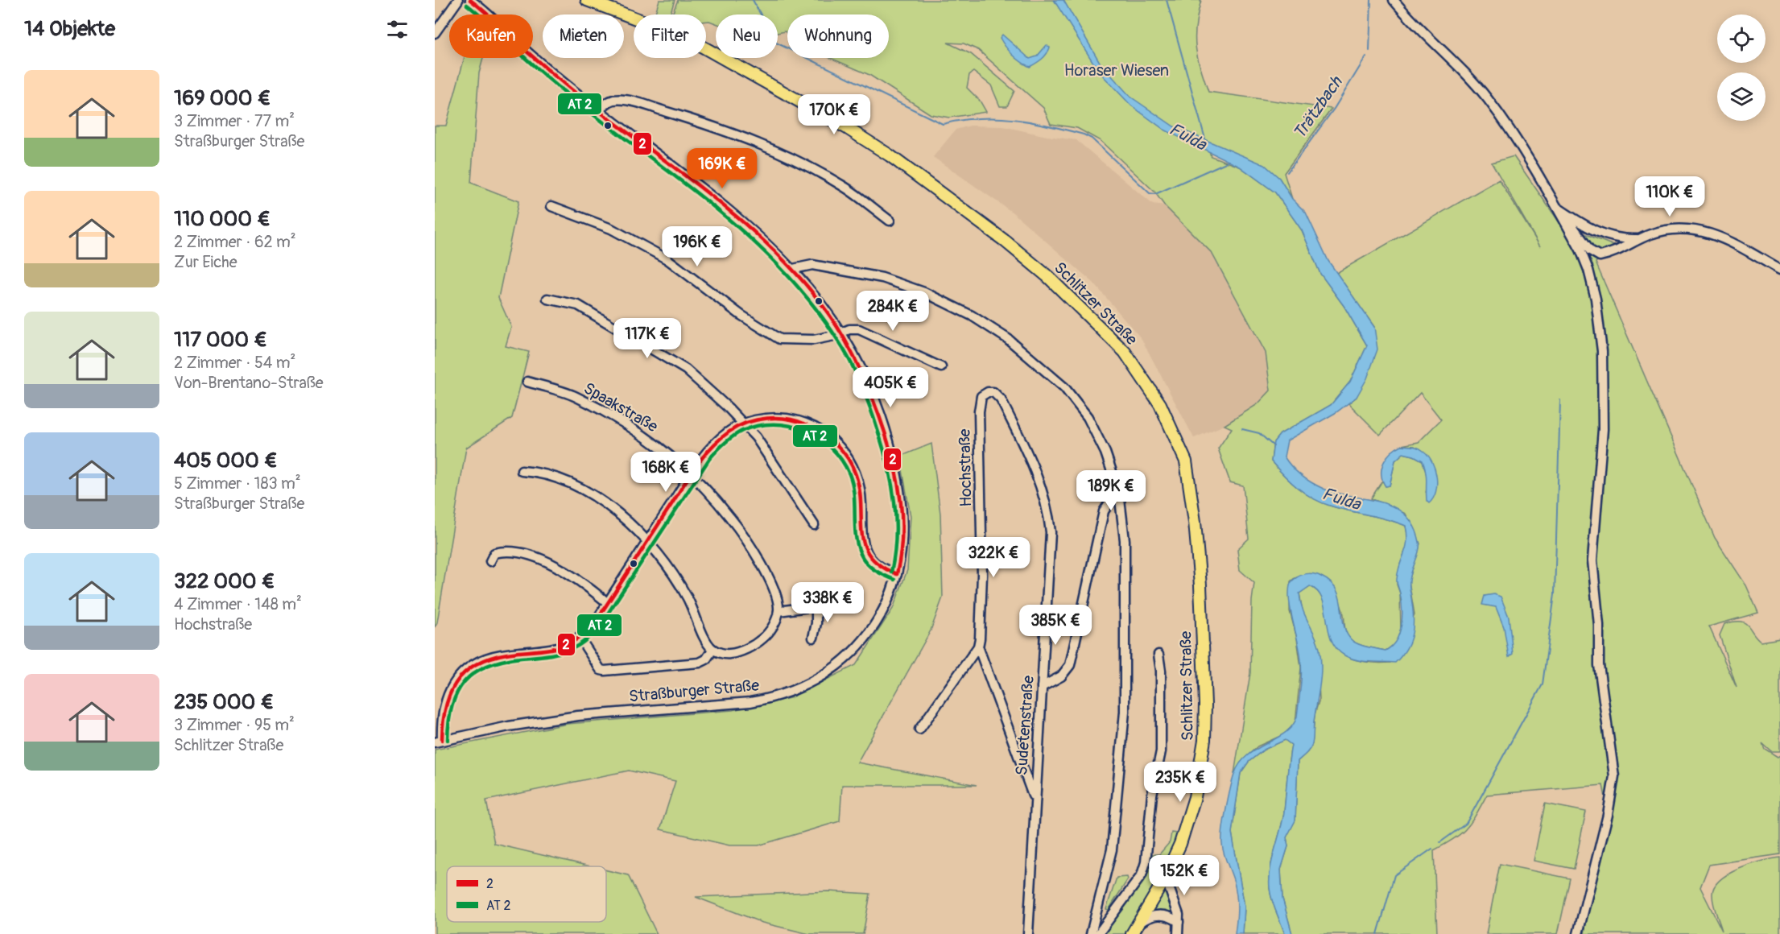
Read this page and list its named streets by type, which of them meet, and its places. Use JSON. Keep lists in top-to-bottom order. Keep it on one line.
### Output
{"streets":{"main road":["Schlitzer Straße"],"street":["Spaakstraße","Hochstraße","Straßburger Straße","Sudetenstraße"]},"crossings":[["Hochstraße","Sudetenstraße"]],"water":["Trätzbach","Fulda"],"parks":["Horaser Wiesen"],"lines":["transit line 2"],"legend":["2","AT 2"],"page":{"heading":"14 Objekte","chip":["Kaufen","Mieten","Filter","Neu","Wohnung"],"list":[{"name":"169 000 €","note":"3 Zimmer · 77 m² · Straßburger Straße"},{"name":"110 000 €","note":"2 Zimmer · 62 m² · Zur Eiche"},{"name":"117 000 €","note":"2 Zimmer · 54 m² · Von-Brentano-Straße"},{"name":"405 000 €","note":"5 Zimmer · 183 m² · Straßburger Straße"},{"name":"322 000 €","note":"4 Zimmer · 148 m² · Hochstraße"},{"name":"235 000 €","note":"3 Zimmer · 95 m² · Schlitzer Straße"}],"price":["170K €","169K €","110K €","196K €","284K €","117K €","405K €","168K €","189K €","322K €","338K €","385K €","235K €","152K €"]}}
